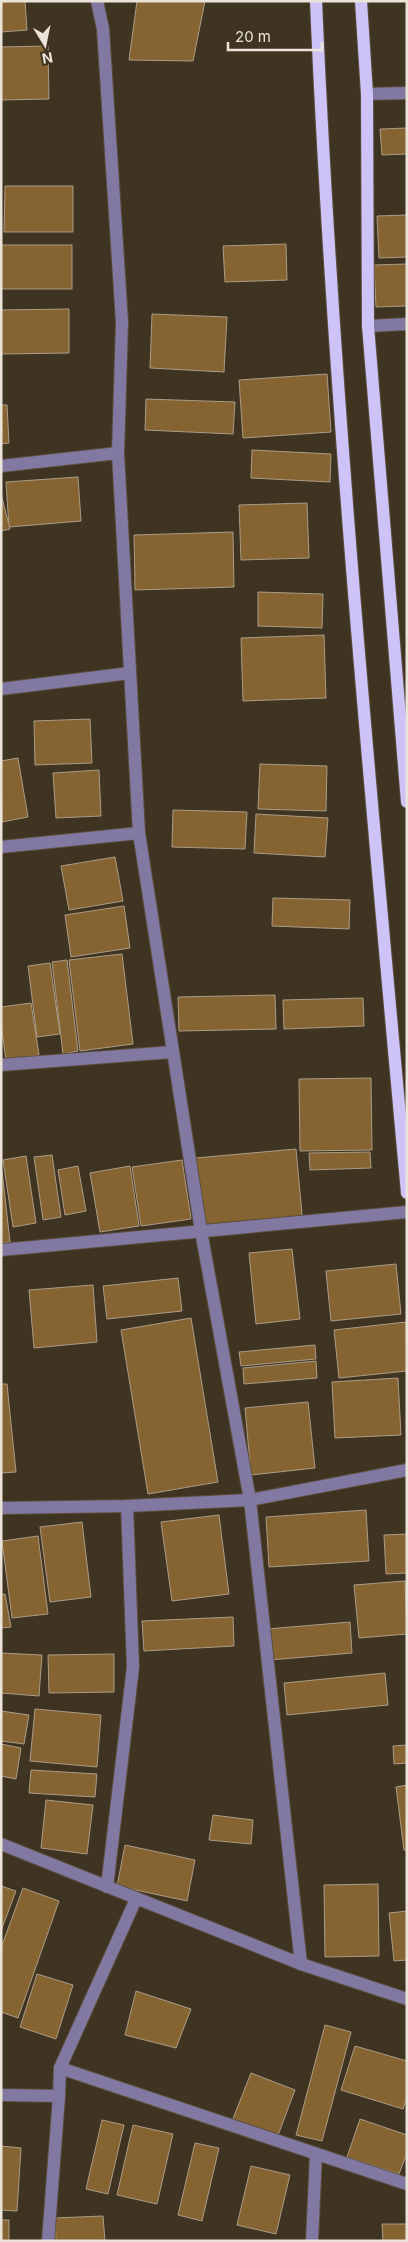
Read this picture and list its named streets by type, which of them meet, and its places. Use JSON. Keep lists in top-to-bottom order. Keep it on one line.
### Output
{"scale_bar":"20 m","north":"bottom"}
